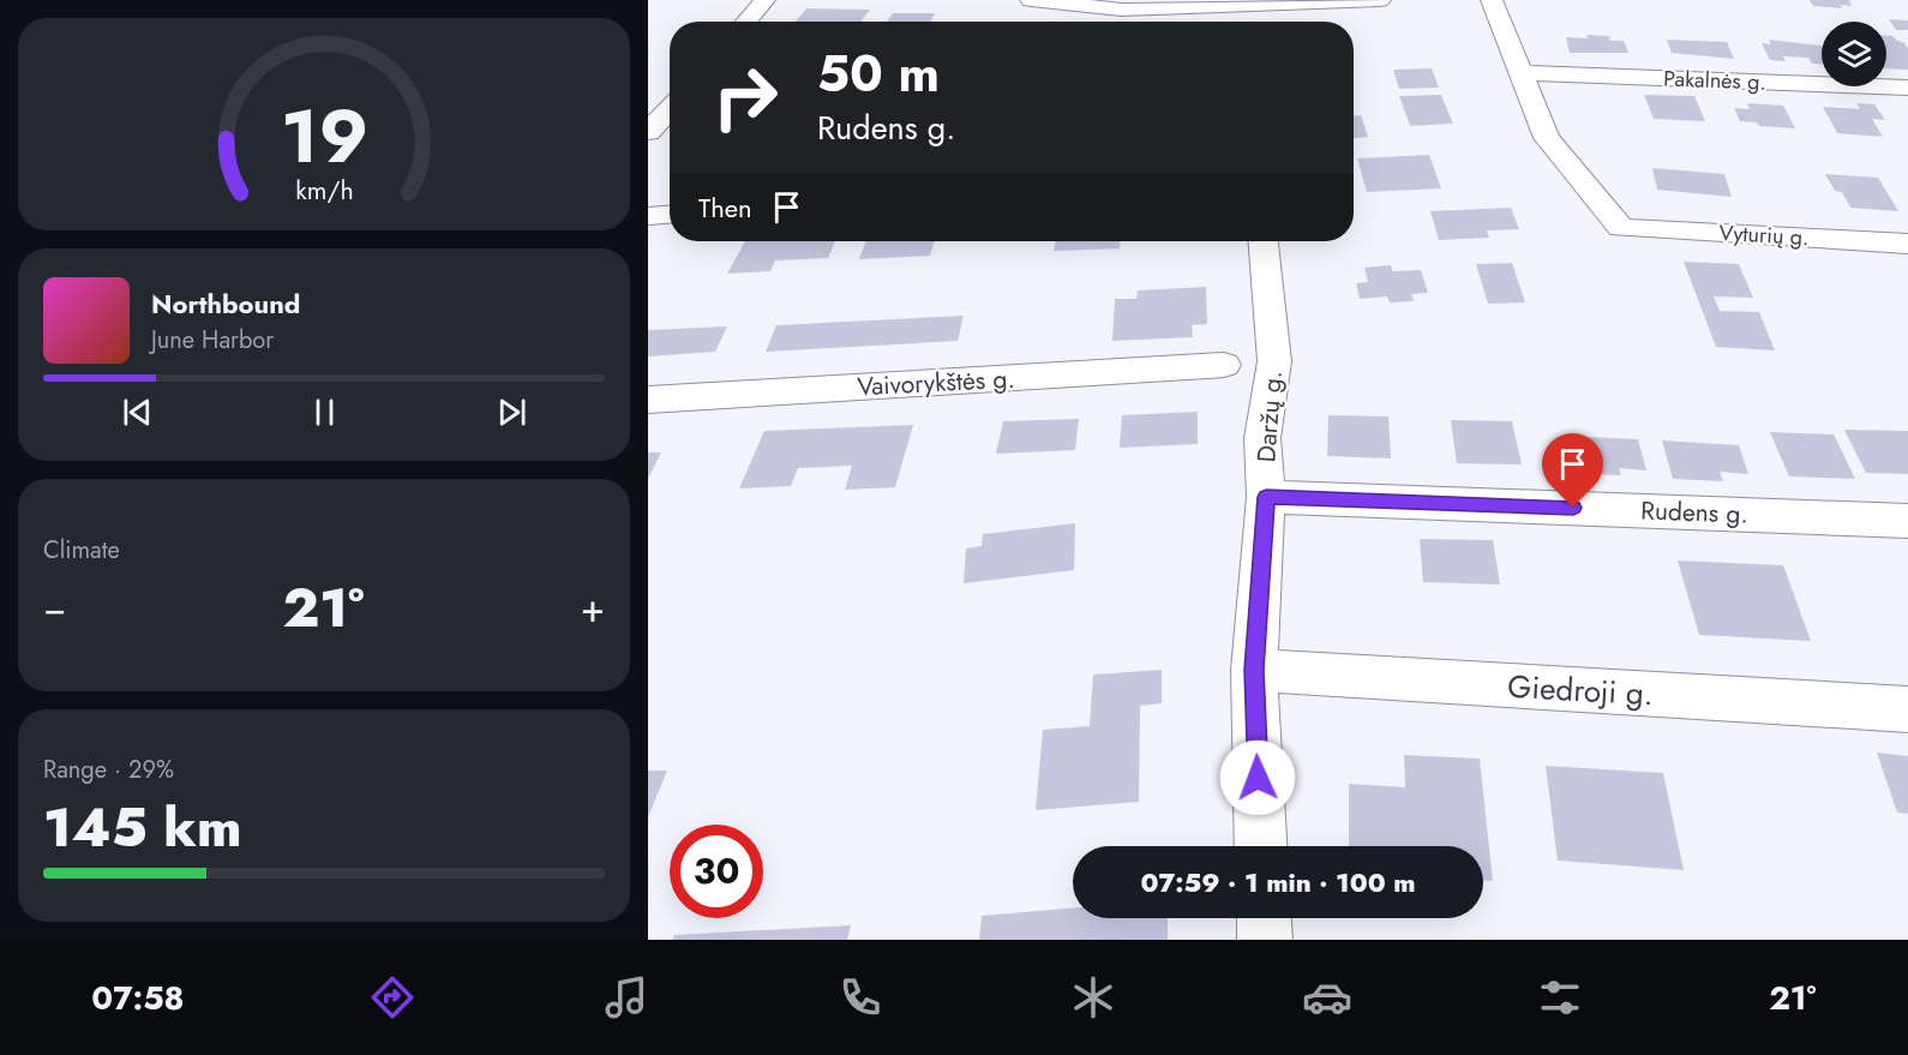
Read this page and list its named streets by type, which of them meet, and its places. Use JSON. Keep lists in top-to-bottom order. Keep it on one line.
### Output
{"streets":{"street":["Pakalnės g.","Vyturių g.","Vaivorykštės g.","Daržų g.","Rudens g.","Giedroji g."]},"crossings":[["Pakalnės g.","Vyturių g."],["Daržų g.","Rudens g."],["Daržų g.","Giedroji g."]],"page":{"turn":["50 m","Rudens g."],"then":"Then","song":["Northbound","June Harbor"],"tile":["Climate",["Range · 29%","145 km"]],"heat":["−","21°","+"],"limit":"30","trip":"07:59 · 1 min · 100 m","tabs":["07:58","21°"],"gauge":["19","km/h"]}}
